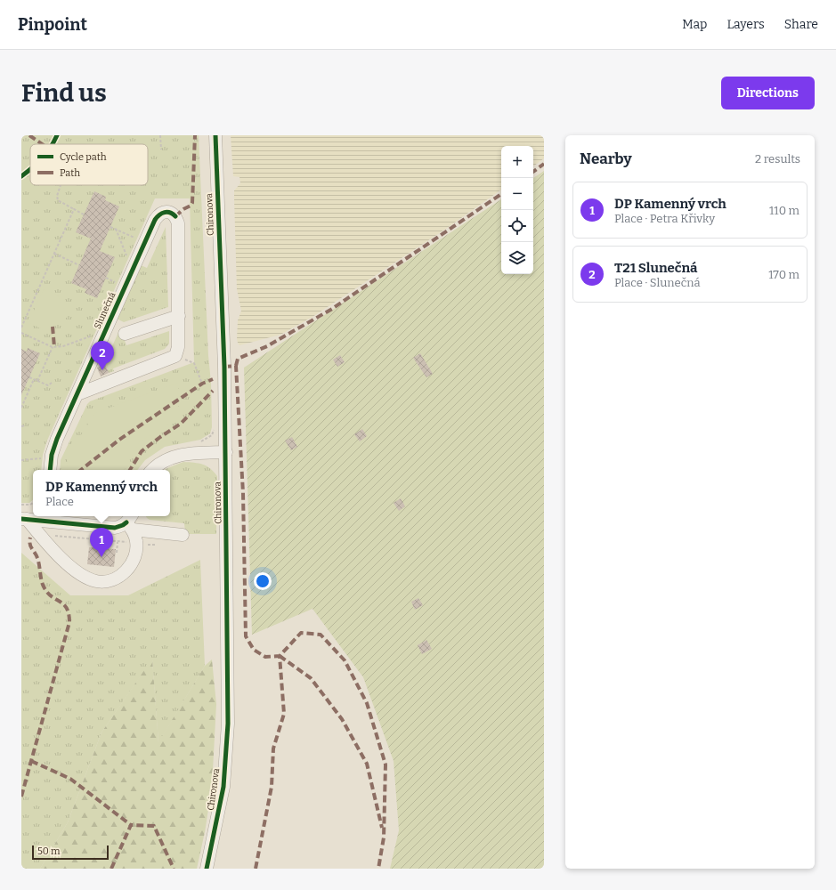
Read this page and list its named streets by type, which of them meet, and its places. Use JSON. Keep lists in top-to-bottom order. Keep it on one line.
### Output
{"streets":{"street":["Chironova","Slunečná"]},"legend":["Cycle path","Path"],"scale_bar":"50 m","page":{"header":"Pinpoint","nav":["Map","Layers","Share"],"buttons":"Directions","title":"Find us","heading":["Nearby","2 results"],"map_buttons":["+","−"],"list":[{"mark":"1","name":"DP Kamenný vrch","note":"Place · Petra Křivky","value":"110 m"},{"mark":"2","name":"T21 Slunečná","note":"Place · Slunečná","value":"170 m"}],"pins":["2","1"],"popup":["DP Kamenný vrch","Place"],"scale":"50 m"}}
